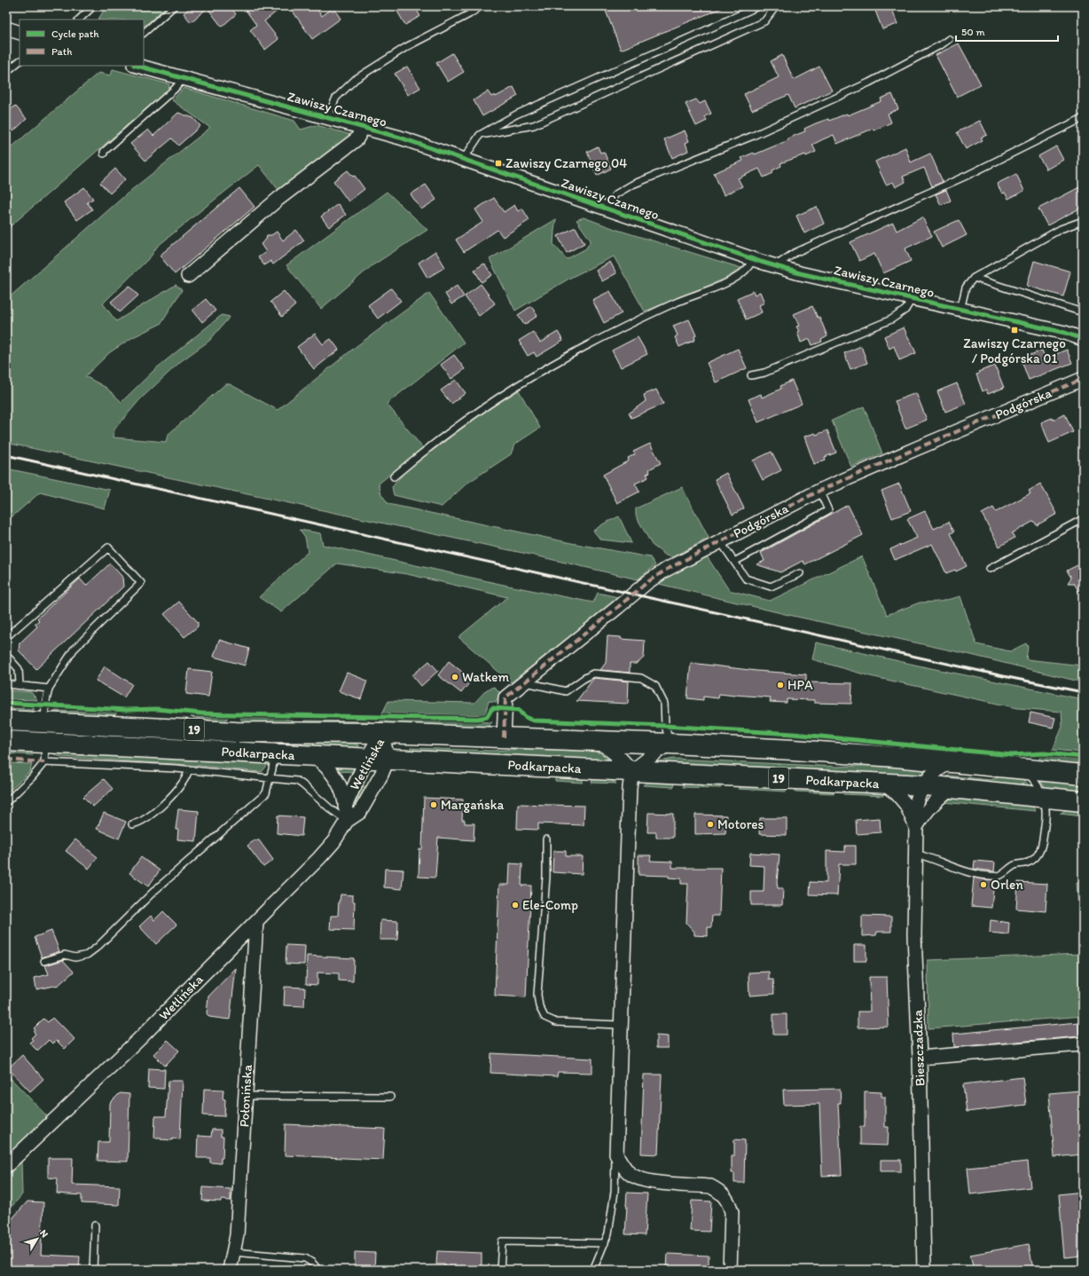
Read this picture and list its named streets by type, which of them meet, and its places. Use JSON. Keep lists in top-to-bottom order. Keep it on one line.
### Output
{"streets":{"main road":["19","Podkarpacka"],"street":["Zawiszy Czarnego","Podgórska","Wetlińska","Bieszczadzka","Połonińska"]},"crossings":[["Podgórska","Podkarpacka"],["Podkarpacka","Wetlińska"],["Podkarpacka","Bieszczadzka"],["Wetlińska","Połonińska"]],"places":{"transit":["Zawiszy Czarnego 04","Zawiszy Czarnego / Podgórska 01"],"other":["Watkem","HPA","Margańska","Motores","Orlen","Ele-Comp"]},"legend":["Cycle path","Path"],"scale_bar":"50 m","north":"top right"}
